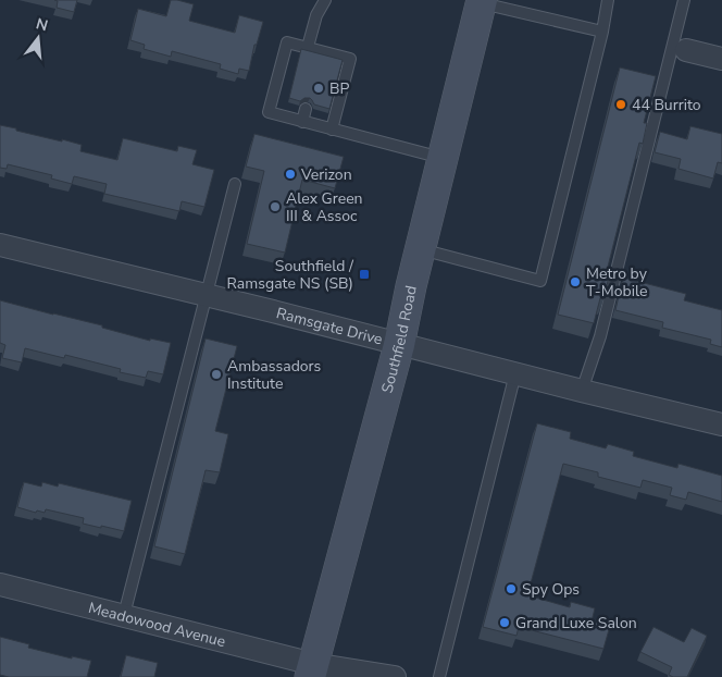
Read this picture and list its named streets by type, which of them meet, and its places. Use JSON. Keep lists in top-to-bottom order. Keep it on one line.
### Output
{"streets":{"main road":["Southfield Road"],"street":["Ramsgate Drive","Meadowood Avenue"]},"crossings":[["Ramsgate Drive","Southfield Road"],["Southfield Road","Meadowood Avenue"]],"places":{"other":["BP","44 Burrito","Verizon","Alex Green III & Assoc","Metro by T-Mobile","Ambassadors Institute","Spy Ops","Grand Luxe Salon"],"transit":["Southfield / Ramsgate NS (SB)"]},"north":"top"}
